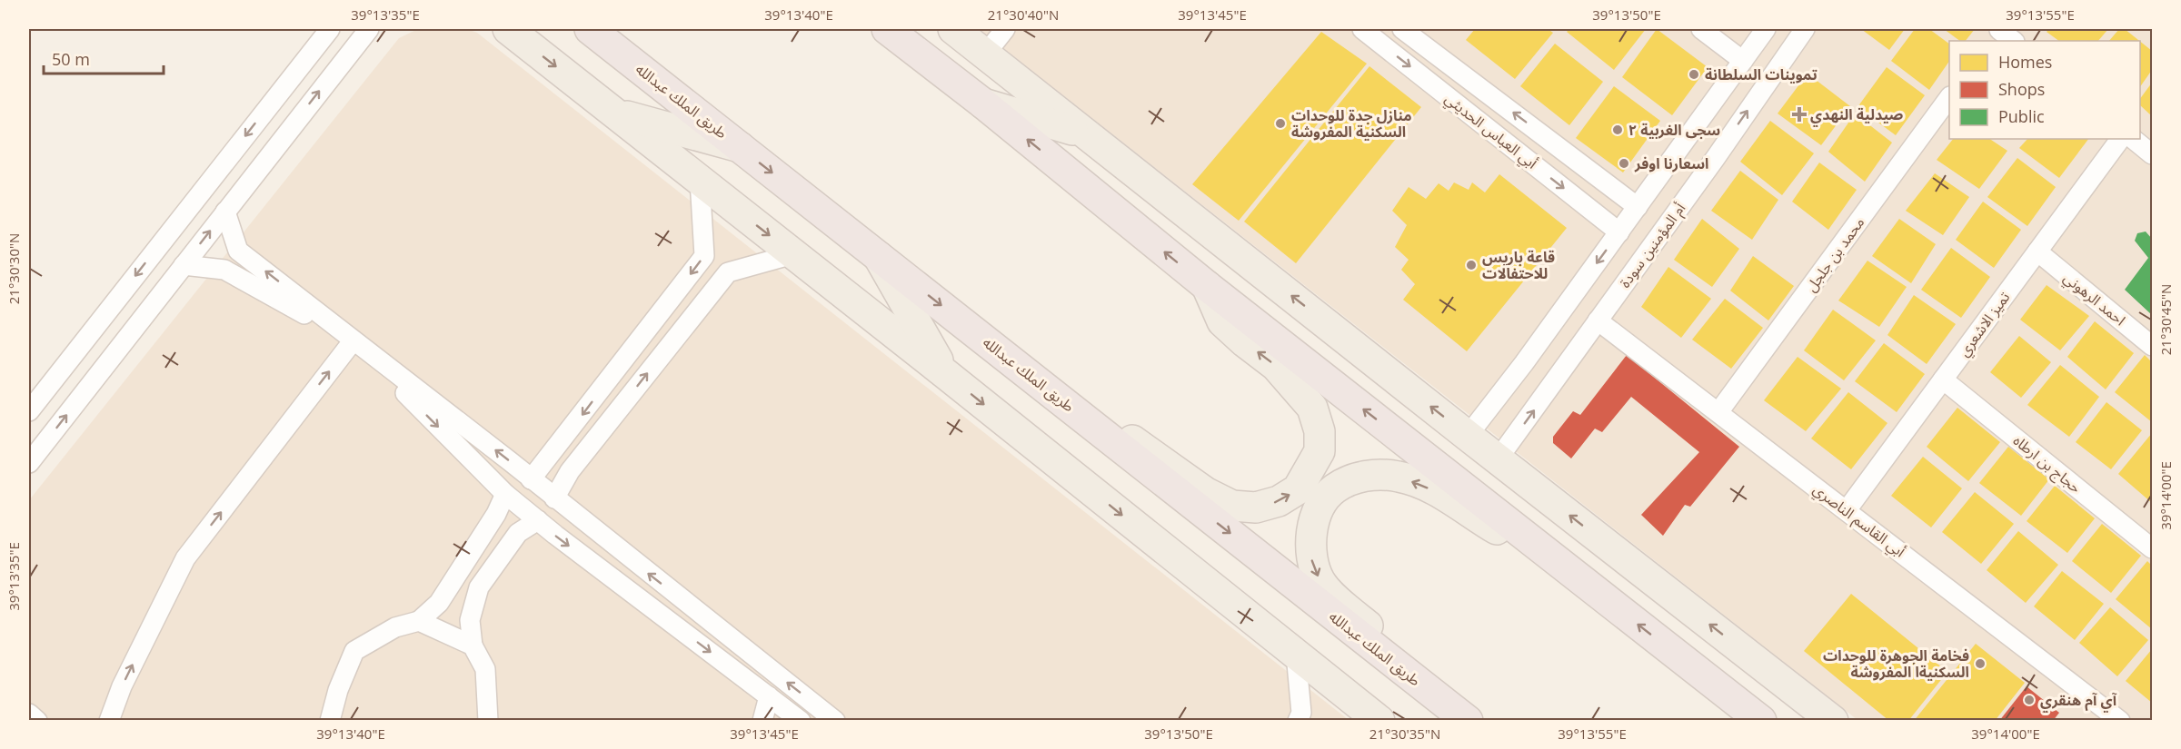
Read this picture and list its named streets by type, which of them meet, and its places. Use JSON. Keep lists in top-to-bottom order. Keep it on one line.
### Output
{"streets":{"highway":["طريق الملك عبدالله"],"street":["أبي العباس الحديثي","أم المؤمنين سودة","محمد بن جلجل","احمد الرهوني","تميز الاشعري","حجاج بن ارطاه","أبي القاسم الناصري"]},"crossings":[["أم المؤمنين سودة","أبي القاسم الناصري"],["محمد بن جلجل","أبي القاسم الناصري"],["احمد الرهوني","تميز الاشعري"],["تميز الاشعري","حجاج بن ارطاه"],["تميز الاشعري","أبي القاسم الناصري"]],"places":{"other":["تموينات السلطانة","منازل جدة للوحدات السكنية المفروشة","سجى الغربية ٢","اسعارنا اوفر","قاعة باريس للاحتفالات","فخامة الجوهرة للوحدات السكنيةا المفروشة","آي آم هنقري"],"health":["صيدلية النهدي"]},"legend":["Homes","Shops","Public"],"scale_bar":"50 m","coordinates":["39°13'35\"E","39°13'40\"E","21°30'40\"N","39°13'45\"E","39°13'50\"E","39°13'55\"E","21°30'30\"N","21°30'45\"N","39°14'00\"E","21°30'35\"N"]}
